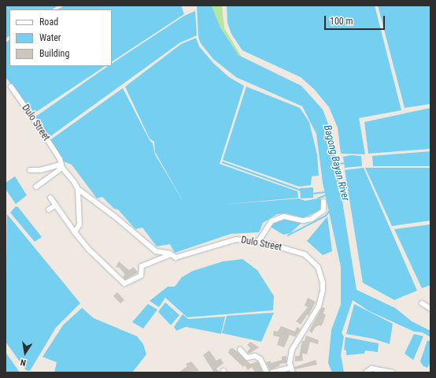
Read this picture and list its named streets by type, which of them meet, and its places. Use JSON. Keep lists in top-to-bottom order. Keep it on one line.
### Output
{"streets":{"street":["Dulo Street"]},"water":["Bagong Bayan River"],"legend":["Road","Water","Building"],"scale_bar":"100 m","north":"bottom"}
